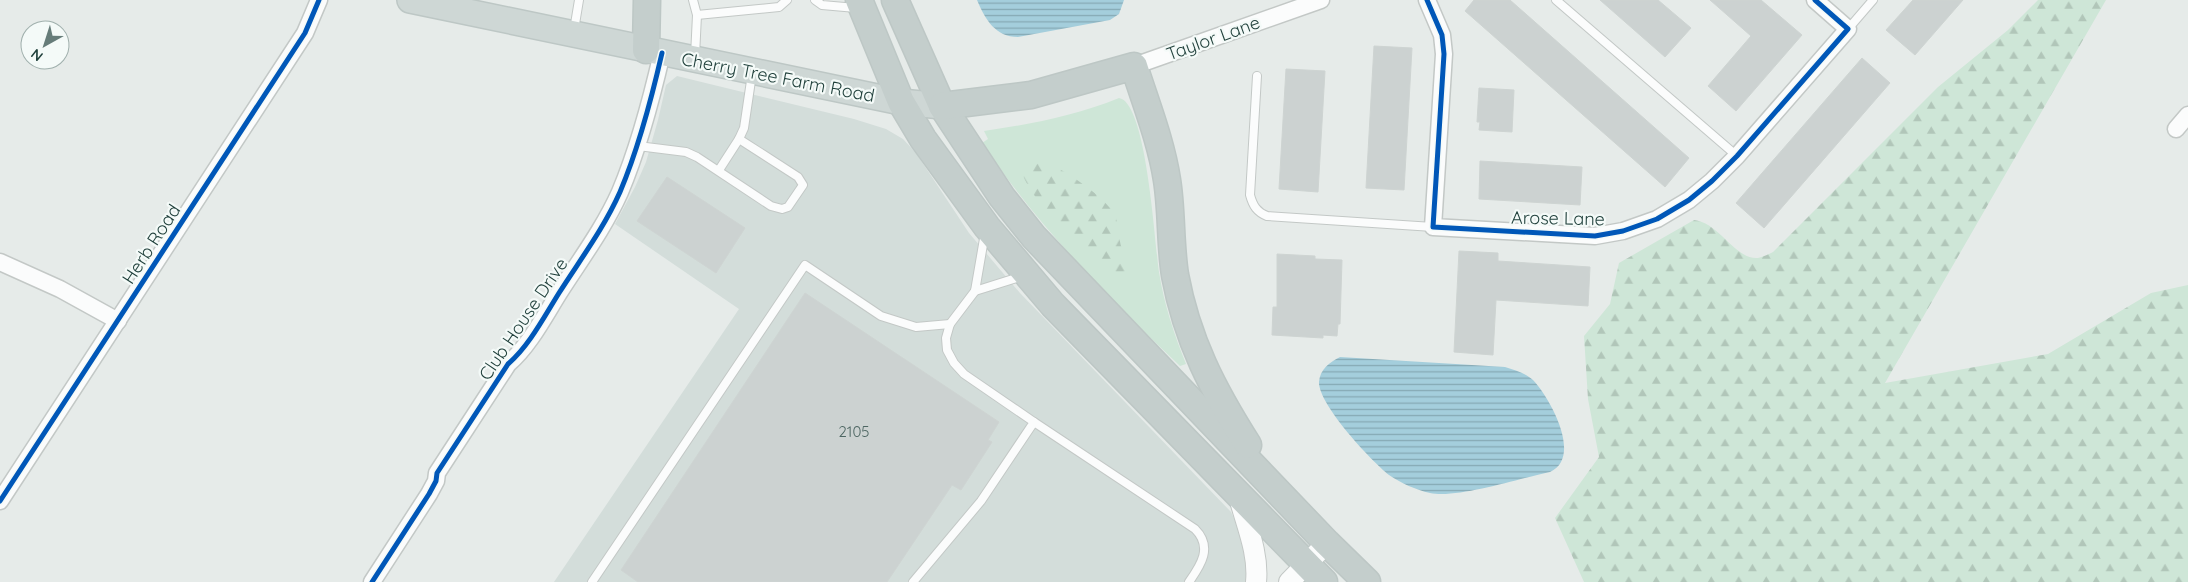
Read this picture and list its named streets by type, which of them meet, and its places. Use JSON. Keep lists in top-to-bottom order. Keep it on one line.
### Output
{"streets":{"main road":["Cherry Tree Farm Road"],"street":["Taylor Lane","Arose Lane","Herb Road","Club House Drive"]},"crossings":[["Cherry Tree Farm Road","Club House Drive"]],"house_numbers":["2105"],"north":"bottom left"}
